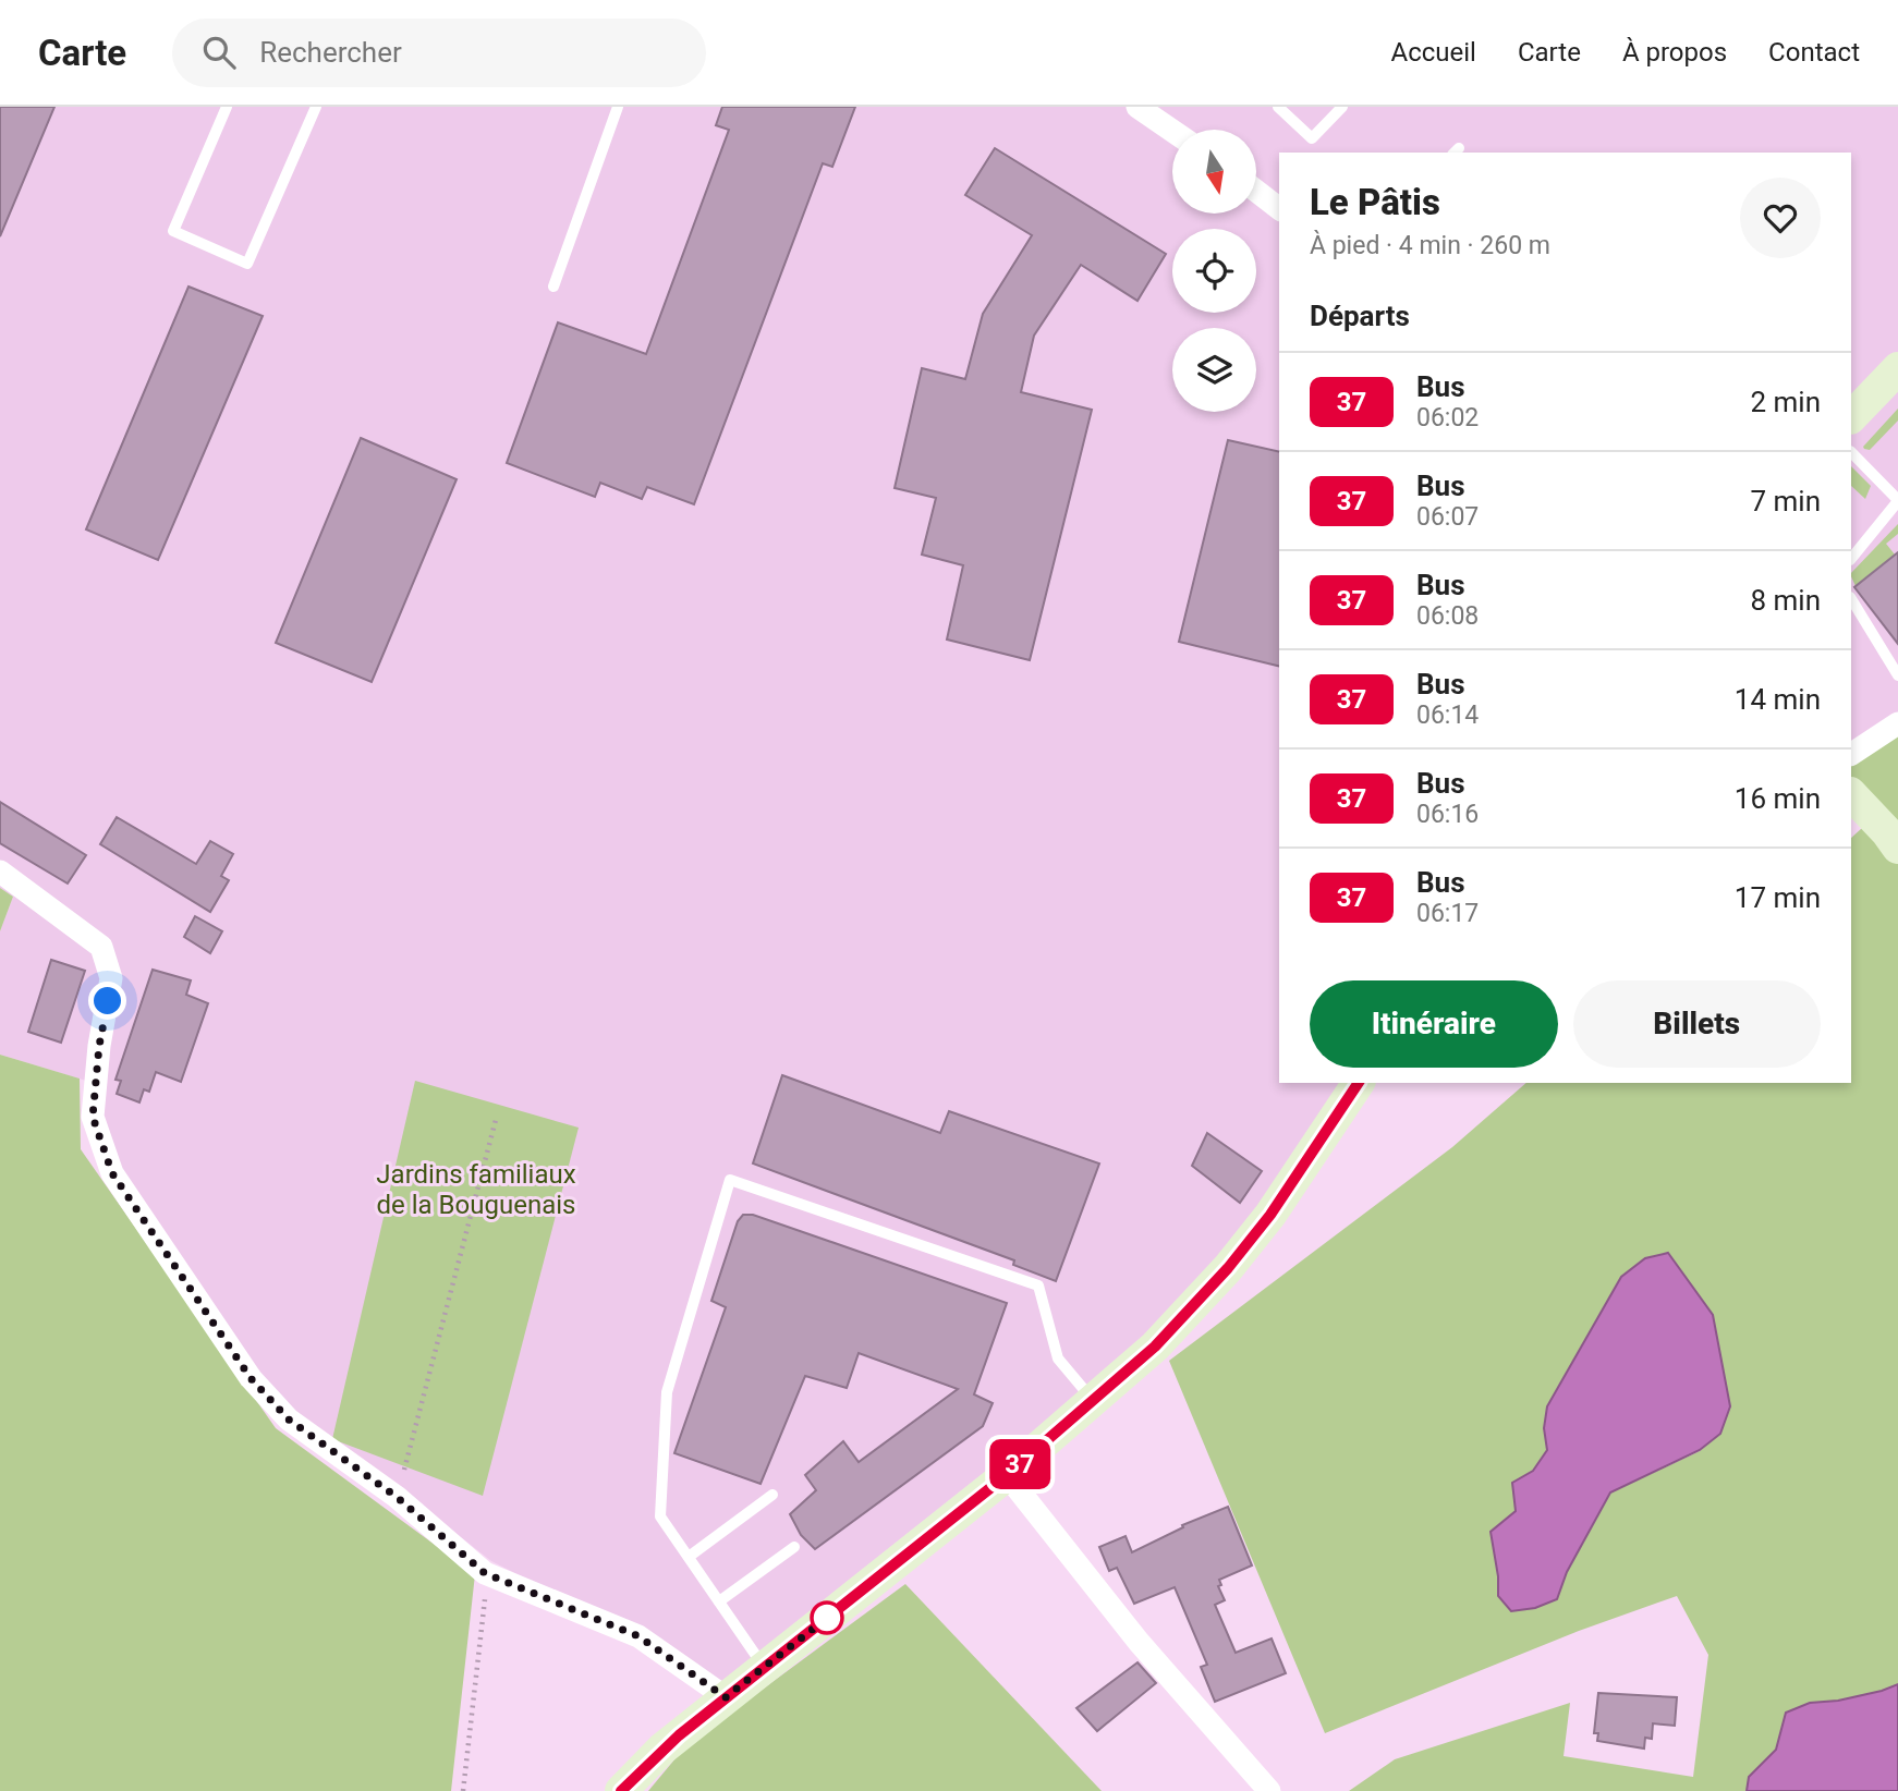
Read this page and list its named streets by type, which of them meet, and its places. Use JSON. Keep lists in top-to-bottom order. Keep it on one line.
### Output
{"parks":["Jardins familiaux de la Bouguenais"],"lines":["bus line 37"],"north":"bottom","page":{"header":"Carte","search":"Rechercher","nav":["Accueil","Carte","À propos","Contact"],"on_map":"37","heading":[["Le Pâtis","À pied · 4 min · 260 m"],"Départs"],"list":[{"mark":"37","name":"Bus","note":"06:02","value":"2 min"},{"mark":"37","name":"Bus","note":"06:07","value":"7 min"},{"mark":"37","name":"Bus","note":"06:08","value":"8 min"},{"mark":"37","name":"Bus","note":"06:14","value":"14 min"},{"mark":"37","name":"Bus","note":"06:16","value":"16 min"},{"mark":"37","name":"Bus","note":"06:17","value":"17 min"}],"buttons":["Itinéraire","Billets"]}}
